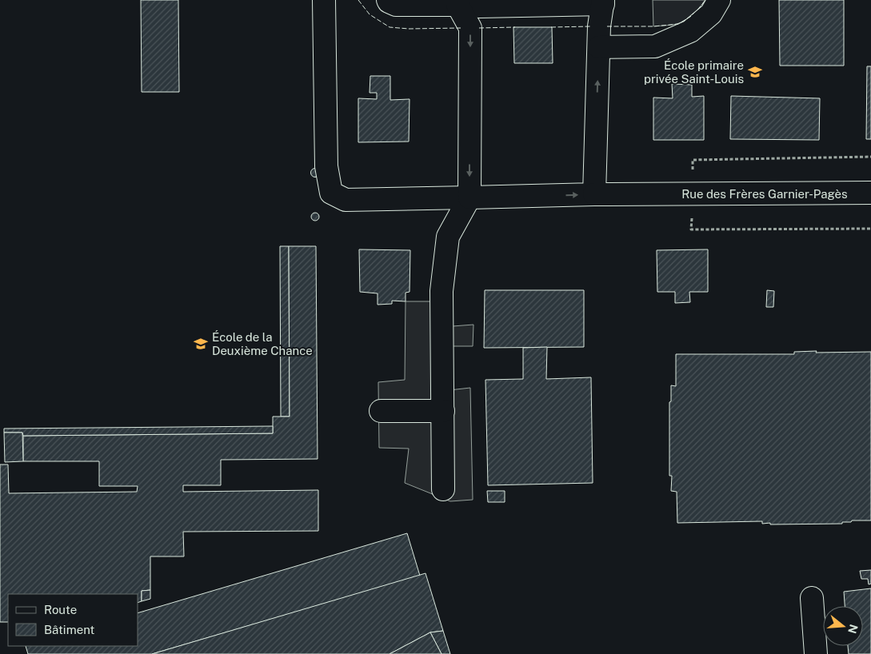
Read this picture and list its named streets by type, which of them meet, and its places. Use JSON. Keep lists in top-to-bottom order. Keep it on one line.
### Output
{"streets":{"street":["Rue des Frères Garnier-Pagès"]},"places":{"school or university":["École primaire privée Saint-Louis","École de la Deuxième Chance"]},"legend":["Route","Bâtiment"],"north":"right"}
